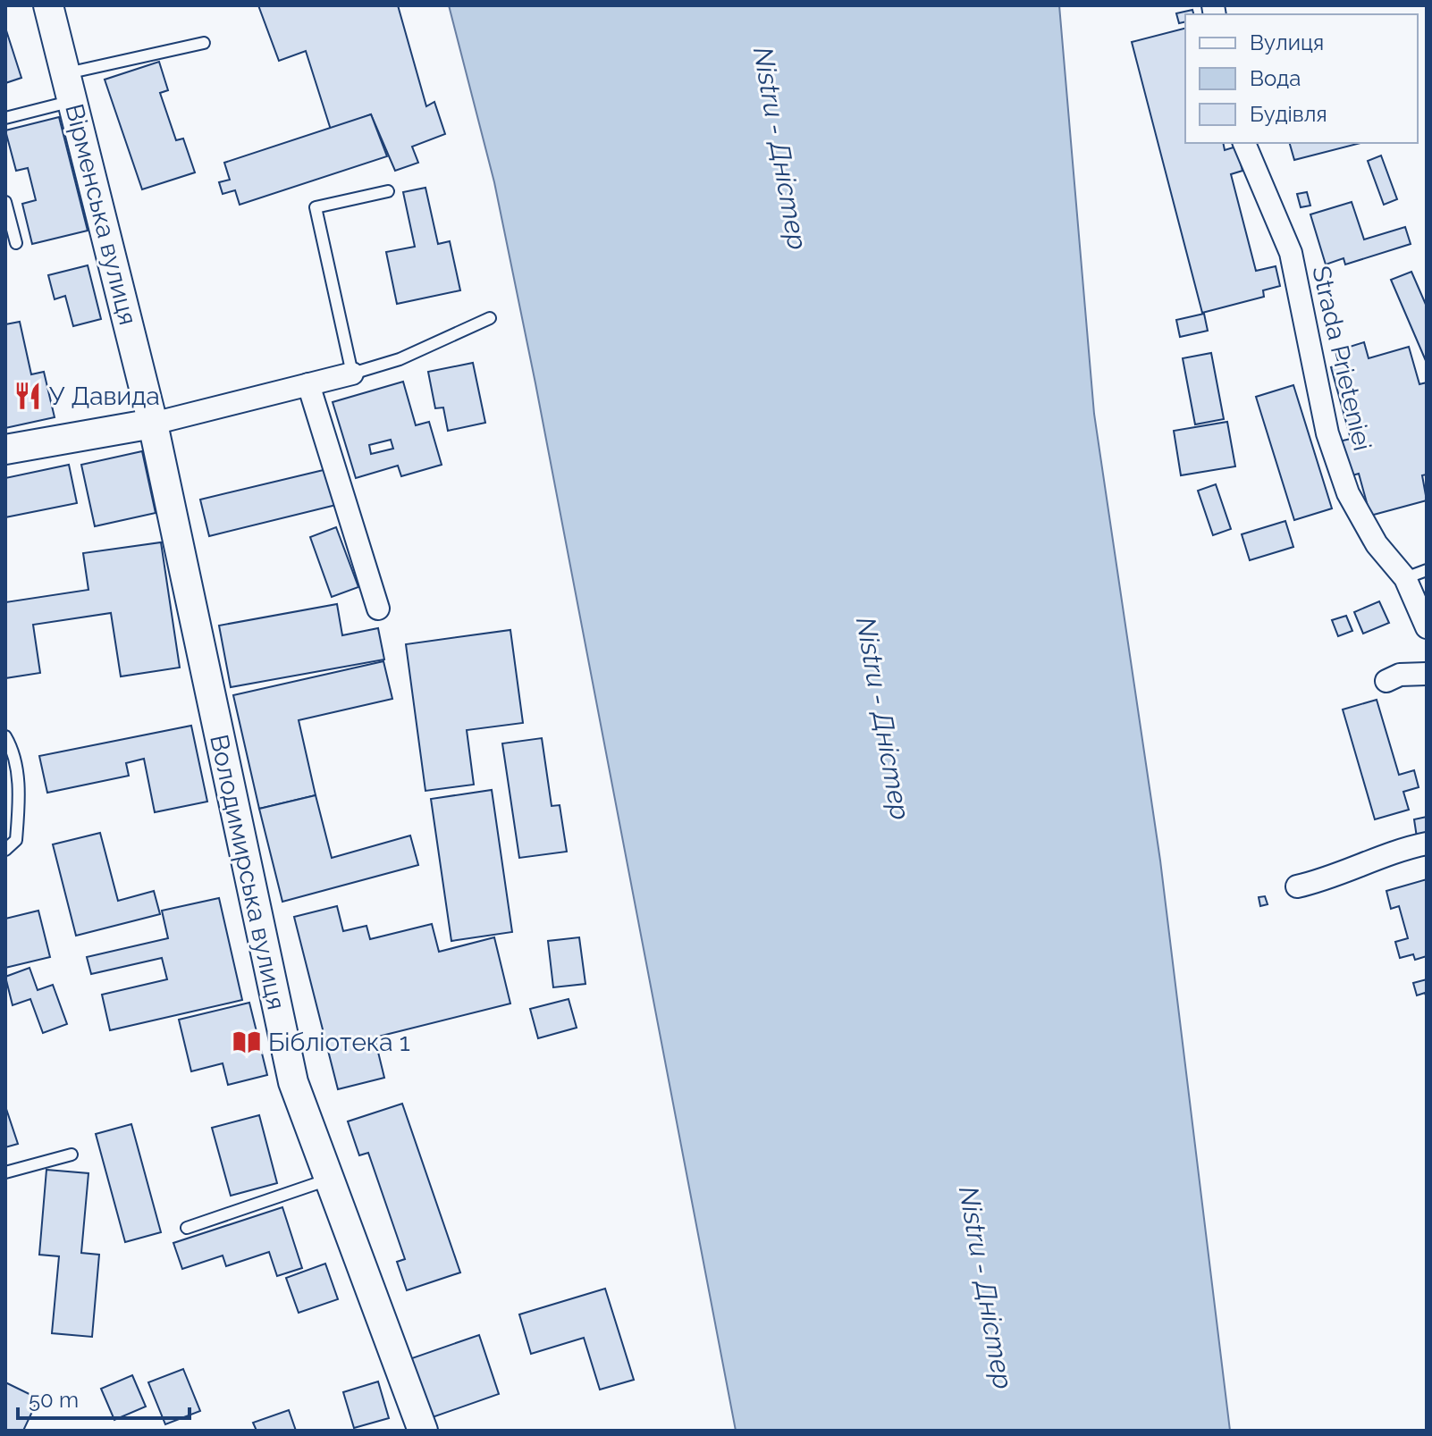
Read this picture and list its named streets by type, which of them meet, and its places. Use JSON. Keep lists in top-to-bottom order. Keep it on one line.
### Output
{"streets":{"main road":["Вірменська вулиця","Володимирська вулиця"],"street":["Strada Prieteniei"]},"crossings":[["Вірменська вулиця","Володимирська вулиця"]],"water":["Nistru - Дністер"],"places":{"restaurant":["У Давида"],"library":["Бібліотека 1"]},"legend":["Вулиця","Вода","Будівля"],"scale_bar":"50 m"}
